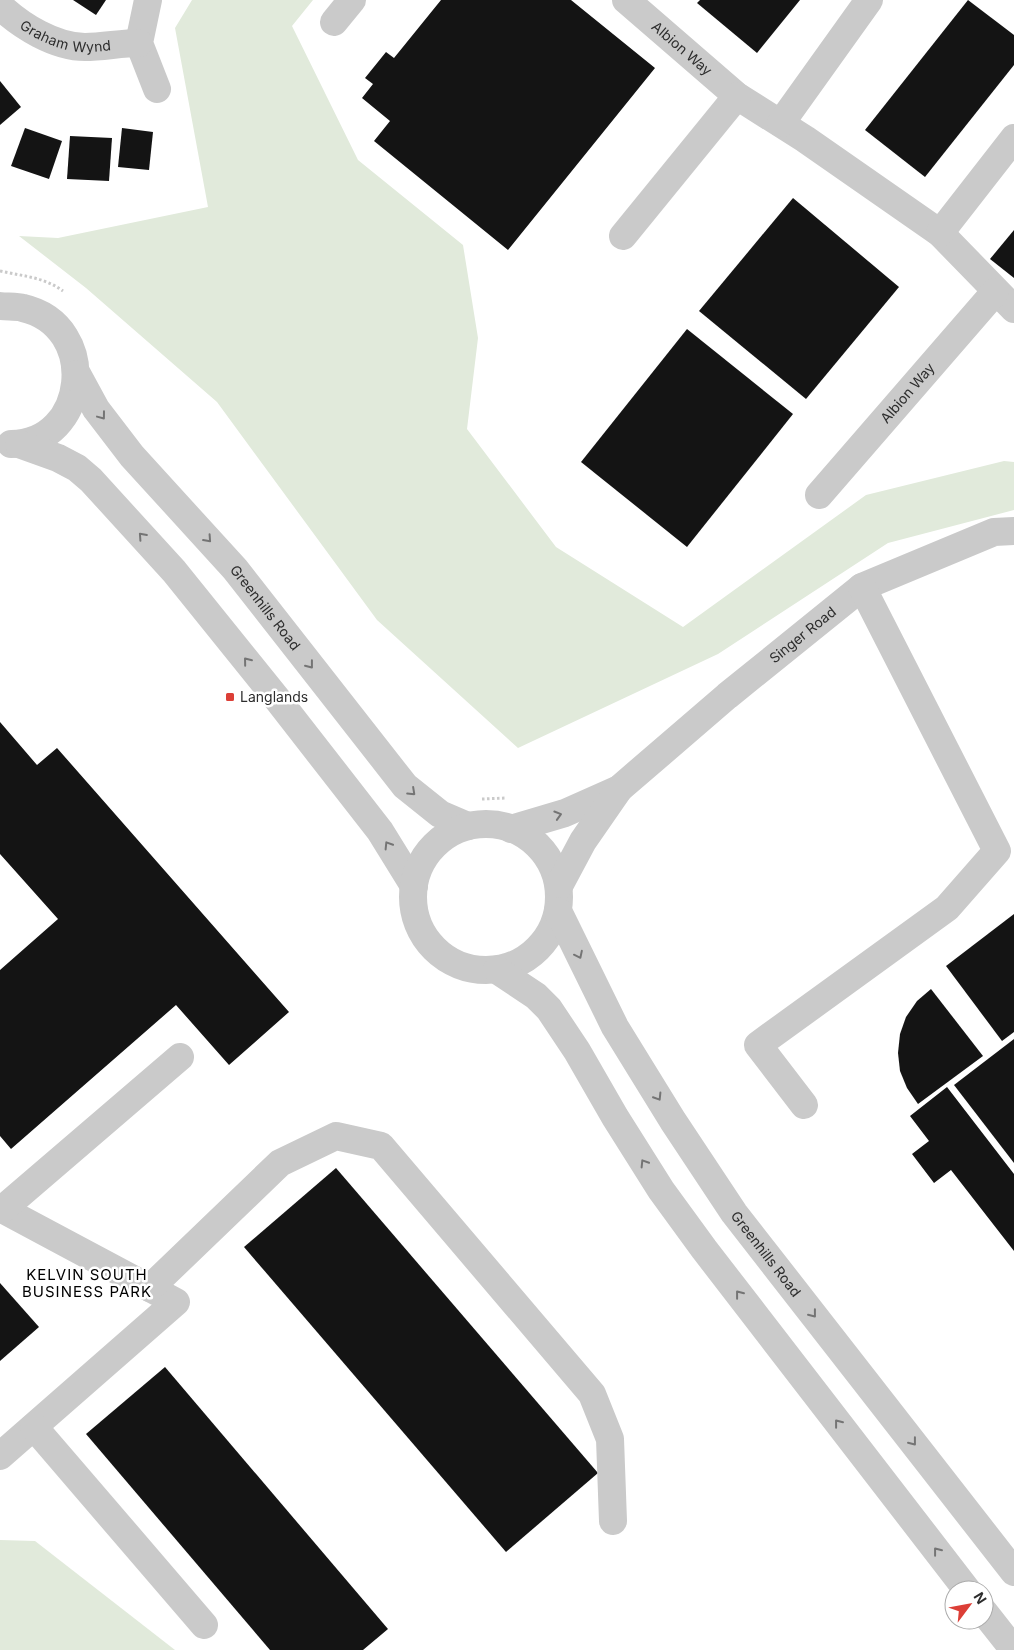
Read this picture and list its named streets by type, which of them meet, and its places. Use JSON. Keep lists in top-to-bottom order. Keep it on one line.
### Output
{"streets":{"street":["Graham Wynd","Albion Way","Greenhills Road","Singer Road"]},"crossings":[["Greenhills Road","Singer Road"]],"districts":["KELVIN SOUTH BUSINESS PARK"],"places":{"transit":["Langlands"]},"north":"top right"}
